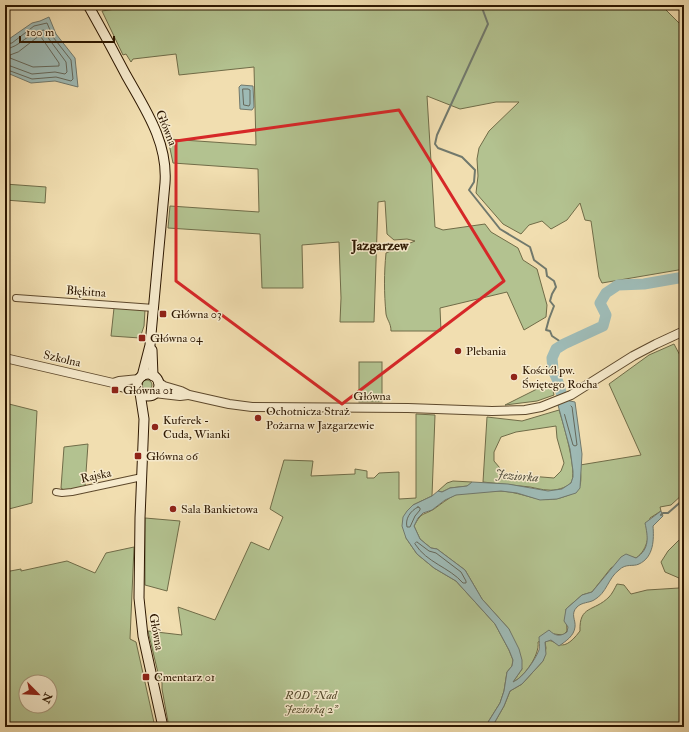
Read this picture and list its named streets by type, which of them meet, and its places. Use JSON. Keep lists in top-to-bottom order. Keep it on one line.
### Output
{"streets":{"main road":["Główna"],"street":["Błękitna","Szkolna","Rajska"]},"crossings":[["Główna","Błękitna"],["Główna","Szkolna"],["Główna","Rajska"]],"districts":["Jazgarzew"],"water":["Jeziorka"],"parks":["ROD \"Nad Jeziorką 2\""],"places":{"transit":["Główna 03","Główna 04","Główna 01","Główna 06","Cmentarz 01"],"other":["Plebania","Kościół pw. Świętego Rocha","Ochotnicza Straż Pożarna w Jazgarzewie","Kuferek - Cuda, Wianki","Sala Bankietowa"]},"scale_bar":"100 m","north":"bottom right"}
